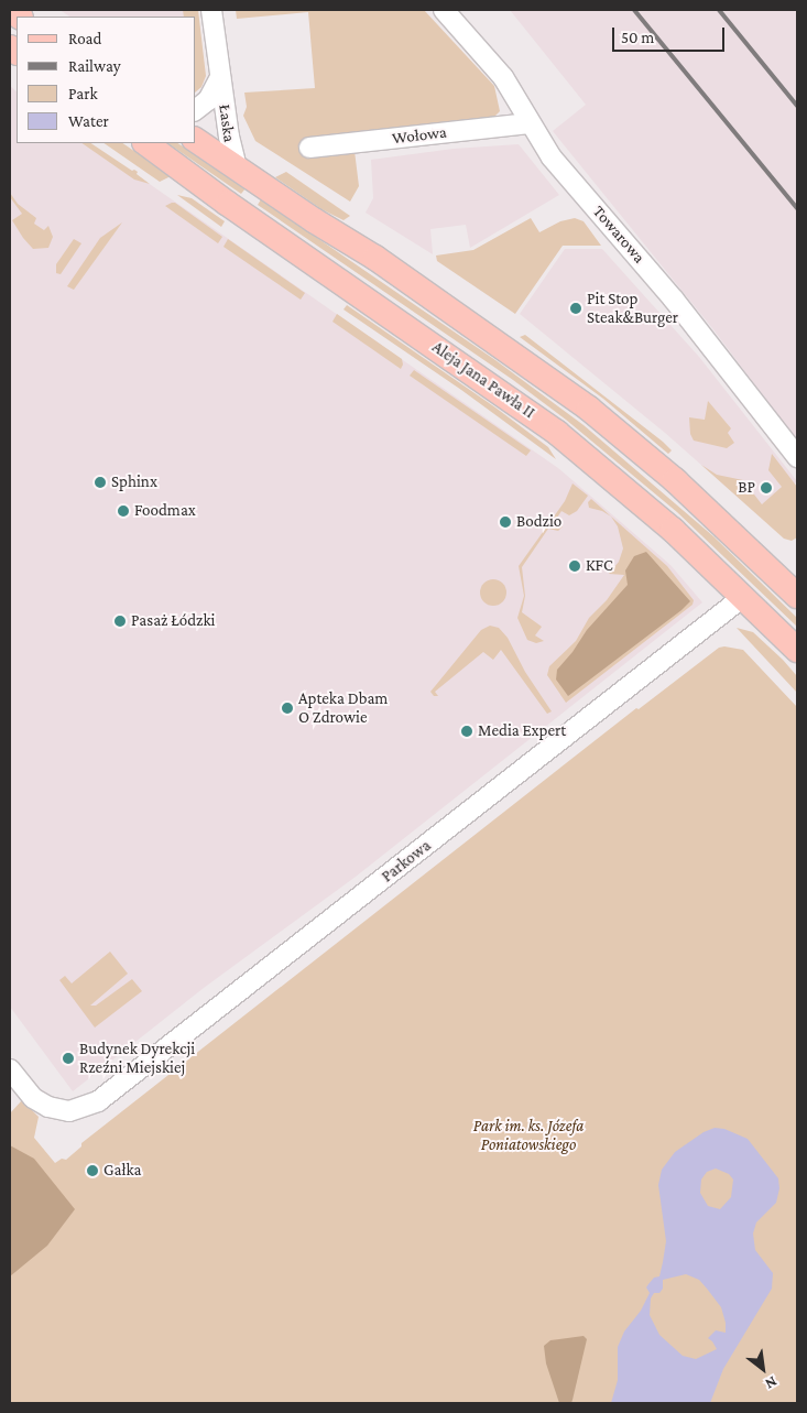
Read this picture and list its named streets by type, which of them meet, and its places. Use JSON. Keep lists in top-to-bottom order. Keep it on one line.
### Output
{"streets":{"main road":["Aleja Jana Pawła II"],"street":["Łaska","Wołowa","Towarowa","Parkowa"]},"crossings":[["Wołowa","Towarowa"],["Aleja Jana Pawła II","Parkowa"]],"parks":["Park im. ks. Józefa Poniatowskiego"],"places":["Pit Stop Steak&Burger","Sphinx","BP","Foodmax","Bodzio","KFC","Pasaż Łódzki","Apteka Dbam O Zdrowie","Media Expert","Budynek Dyrekcji Rzeźni Miejskiej","Gałka"],"legend":["Road","Railway","Park","Water"],"scale_bar":"50 m","north":"bottom right"}
